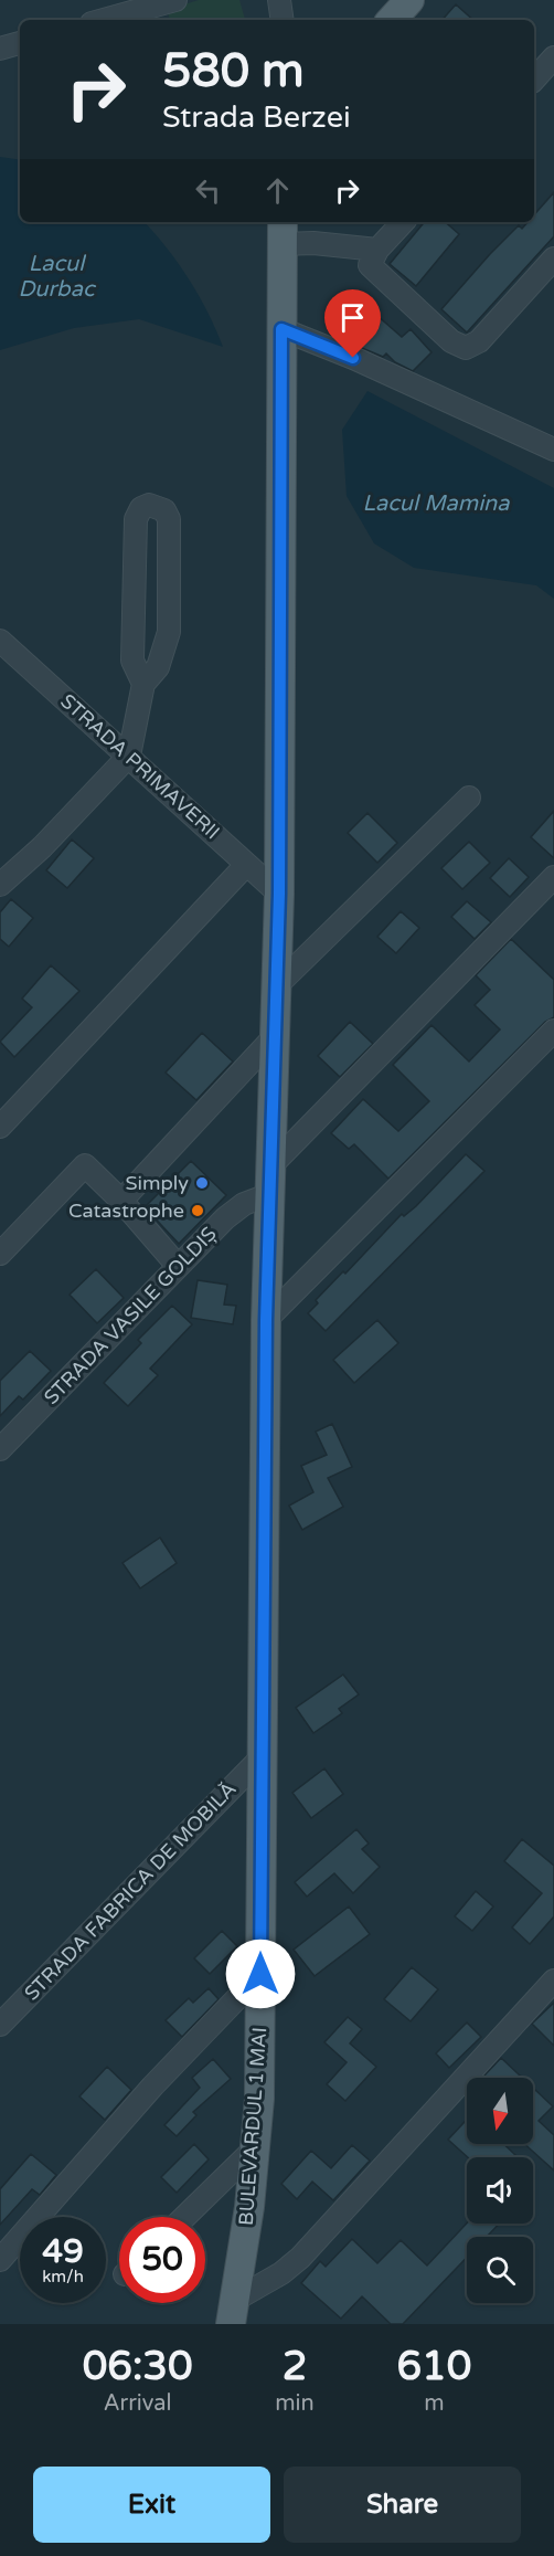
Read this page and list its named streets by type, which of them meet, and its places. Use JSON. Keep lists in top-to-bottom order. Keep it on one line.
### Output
{"streets":{"main road":["BULEVARDUL 1 MAI"],"street":["STRADA PRIMAVERII","STRADA VASILE GOLDIȘ","STRADA FABRICA DE MOBILĂ"]},"crossings":[["STRADA PRIMAVERII","BULEVARDUL 1 MAI"],["STRADA VASILE GOLDIȘ","BULEVARDUL 1 MAI"],["STRADA FABRICA DE MOBILĂ","BULEVARDUL 1 MAI"]],"water":["Lacul Durbac","Lacul Mamina"],"places":["Simply","Catastrophe"],"north":"bottom","page":{"turn":["580 m","Strada Berzei"],"speed":"49 km/h","limit":"50","eta":["06:30","Arrival","2","min","610","m"],"buttons":["Exit","Share"]}}
